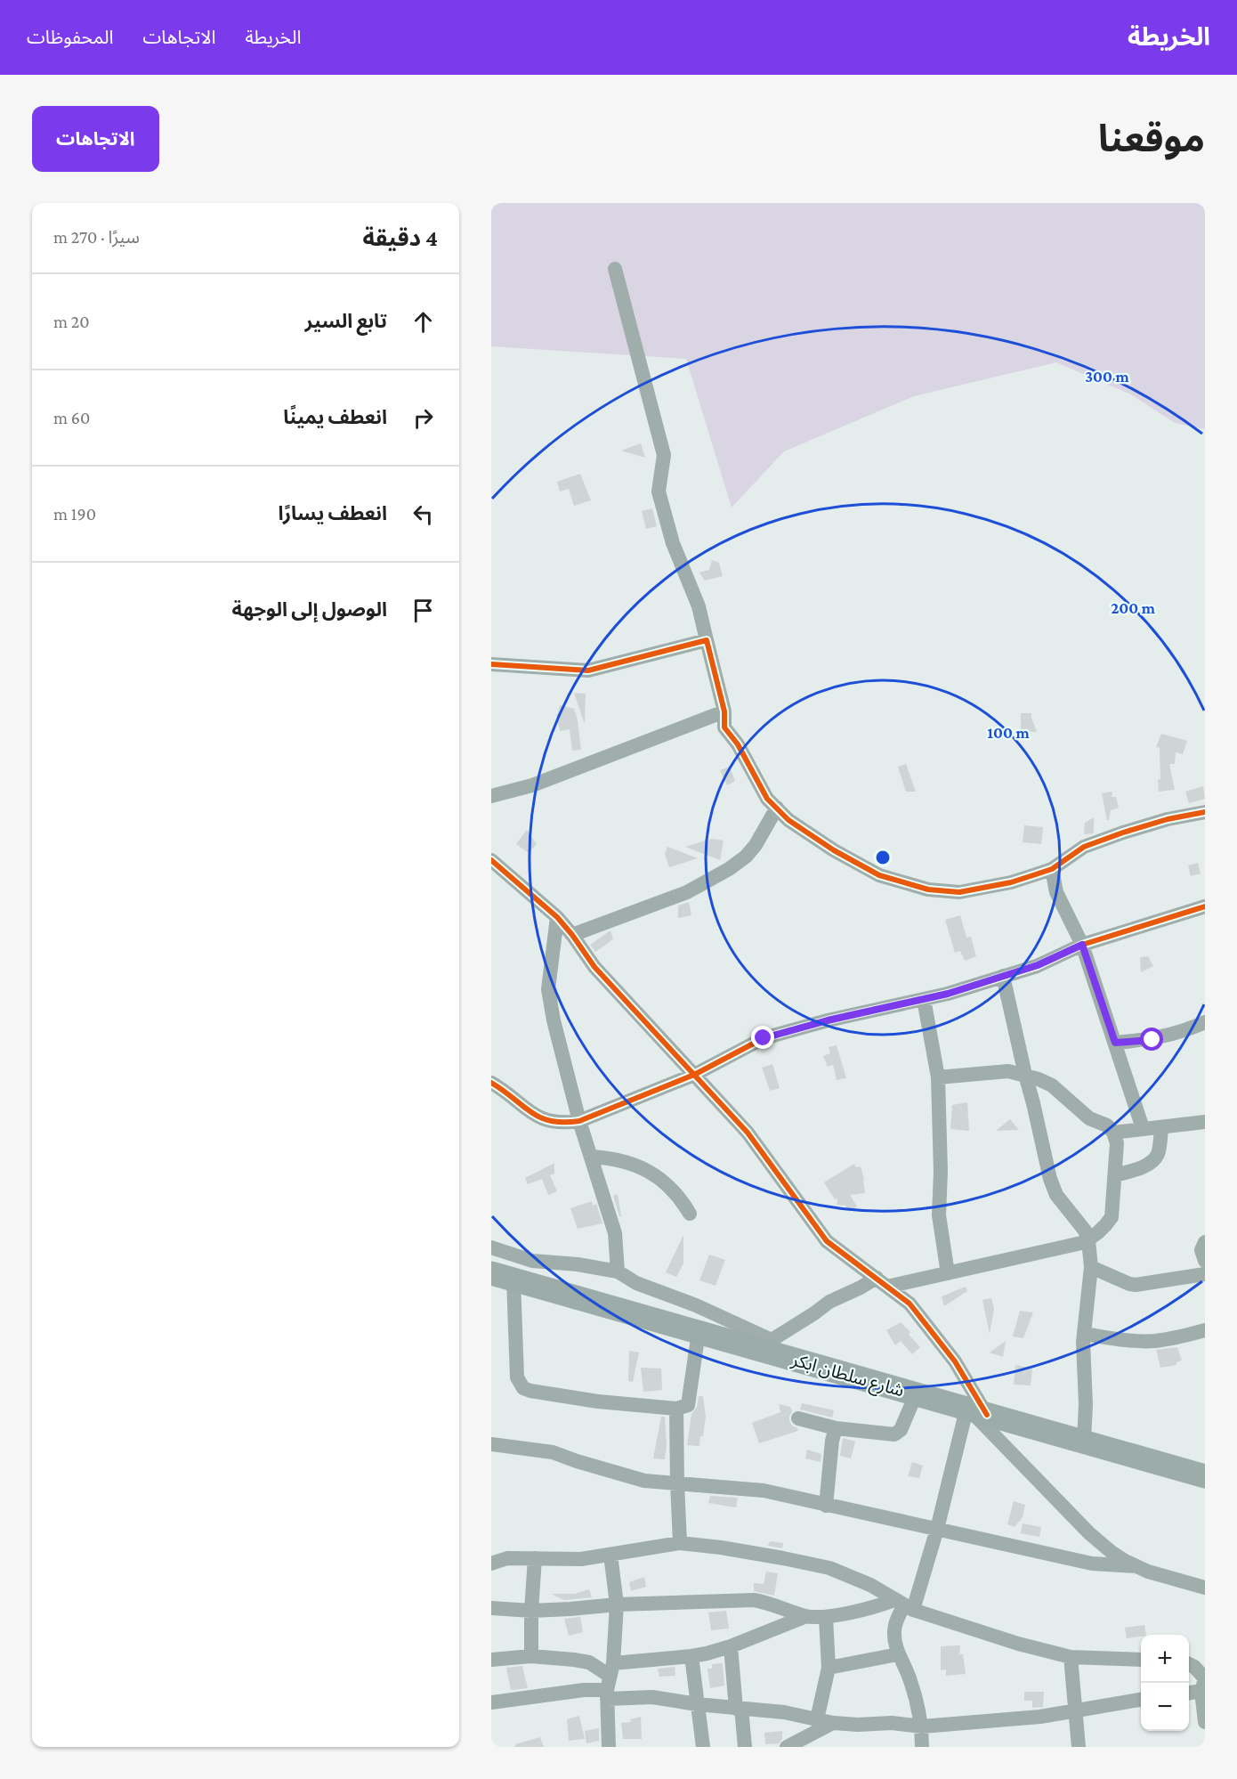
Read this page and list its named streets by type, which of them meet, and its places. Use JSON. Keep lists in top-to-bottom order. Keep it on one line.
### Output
{"streets":{"highway":["شارع سلطان ابكر"]},"page":{"header":"الخريطة","nav":["الخريطة","الاتجاهات","المحفوظات"],"title":"موقعنا","buttons":"الاتجاهات","heading":["4 دقيقة","سيرًا · 270 m"],"list":[["تابع السير","20 m"],["انعطف يمينًا","60 m"],["انعطف يسارًا","190 m"],"الوصول إلى الوجهة"],"map_buttons":["+","−"]},"rings":["300 m","200 m","100 m"]}
